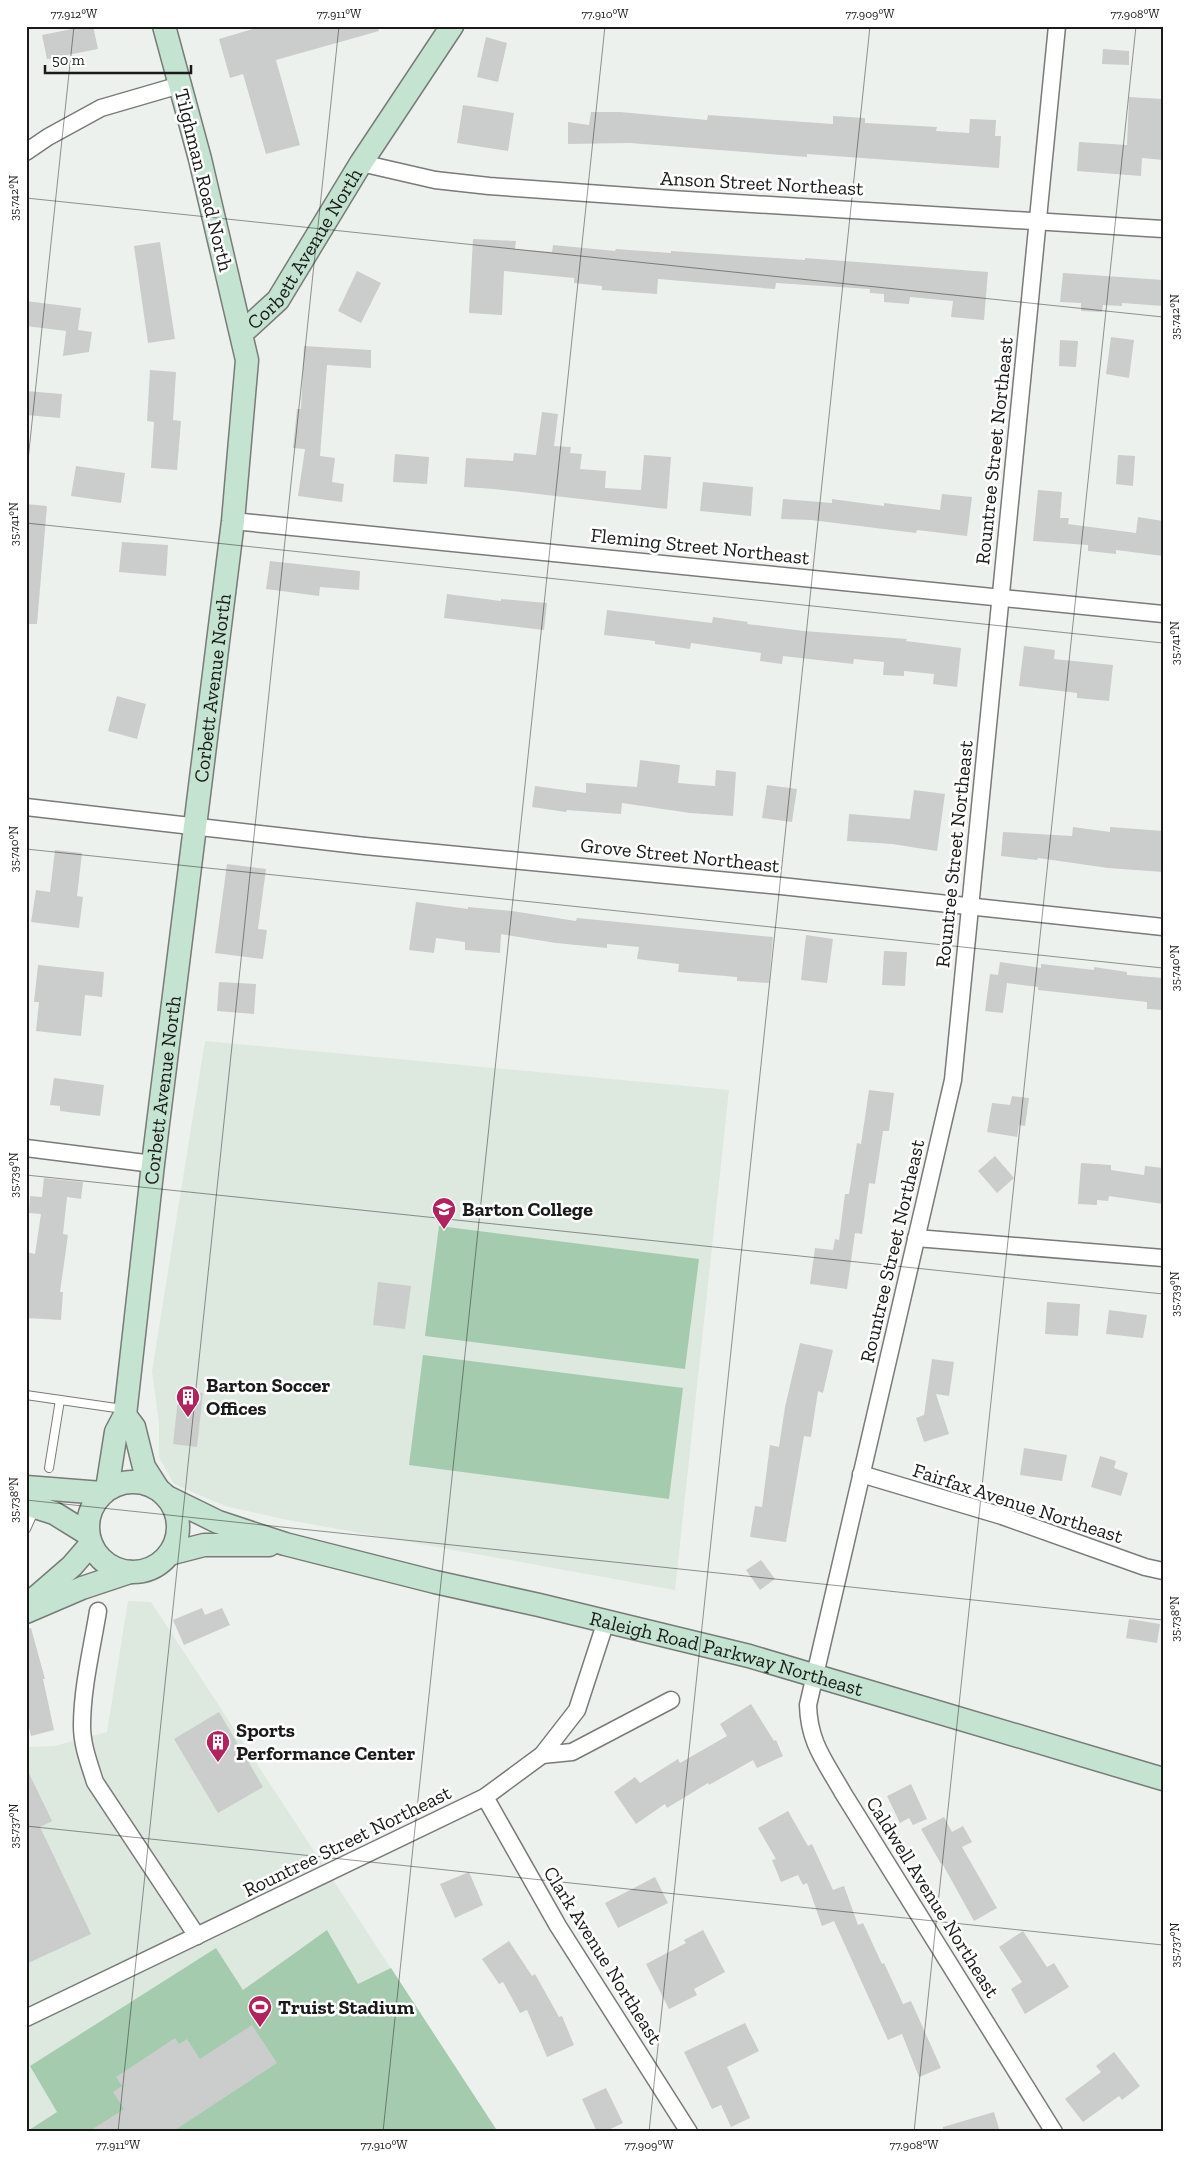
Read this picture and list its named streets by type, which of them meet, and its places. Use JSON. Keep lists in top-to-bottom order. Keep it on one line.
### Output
{"streets":{"street":["Tilghman Road North","Anson Street Northeast","Corbett Avenue North","Rountree Street Northeast","Fleming Street Northeast","Grove Street Northeast","Fairfax Avenue Northeast","Raleigh Road Parkway Northeast","Caldwell Avenue Northeast","Clark Avenue Northeast"]},"crossings":[["Tilghman Road North","Corbett Avenue North"],["Anson Street Northeast","Corbett Avenue North"],["Anson Street Northeast","Rountree Street Northeast"],["Corbett Avenue North","Fleming Street Northeast"],["Corbett Avenue North","Grove Street Northeast"],["Corbett Avenue North","Raleigh Road Parkway Northeast"],["Rountree Street Northeast","Fleming Street Northeast"],["Rountree Street Northeast","Grove Street Northeast"],["Rountree Street Northeast","Fairfax Avenue Northeast"],["Rountree Street Northeast","Raleigh Road Parkway Northeast"],["Rountree Street Northeast","Caldwell Avenue Northeast"],["Rountree Street Northeast","Clark Avenue Northeast"],["Raleigh Road Parkway Northeast","Caldwell Avenue Northeast"]],"places":{"school or university":["Barton College"],"building":["Barton Soccer Offices","Sports Performance Center"],"sports":["Truist Stadium"]},"scale_bar":"50 m","coordinates":["77.912°W","77.911°W","77.910°W","77.909°W","77.908°W","35.742°N","35.741°N","35.740°N","35.739°N","35.738°N","35.737°N"]}
